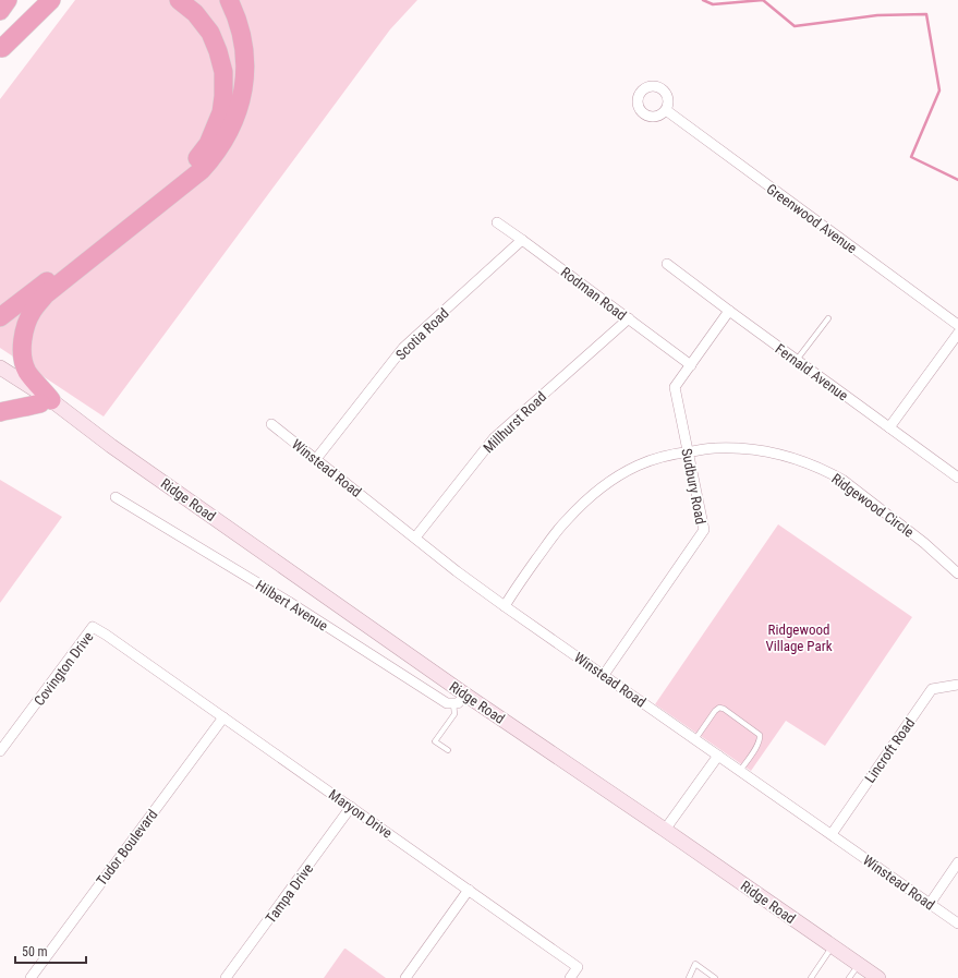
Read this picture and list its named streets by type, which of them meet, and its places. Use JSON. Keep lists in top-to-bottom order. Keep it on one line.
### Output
{"streets":{"street":["Greenwood Avenue","Rodman Road","Scotia Road","Fernald Avenue","Millhurst Road","Winstead Road","Sudbury Road","Ridge Road","Ridgewood Circle","Hilbert Avenue","Covington Drive","Lincroft Road","Maryon Drive","Tudor Boulevard","Tampa Drive"]},"crossings":[["Rodman Road","Scotia Road"],["Rodman Road","Millhurst Road"],["Rodman Road","Sudbury Road"],["Scotia Road","Winstead Road"],["Fernald Avenue","Sudbury Road"],["Millhurst Road","Winstead Road"],["Winstead Road","Sudbury Road"],["Winstead Road","Ridgewood Circle"],["Winstead Road","Lincroft Road"],["Sudbury Road","Ridgewood Circle"],["Covington Drive","Maryon Drive"],["Maryon Drive","Tudor Boulevard"],["Maryon Drive","Tampa Drive"]],"parks":["Ridgewood Village Park"],"scale_bar":"50 m"}
